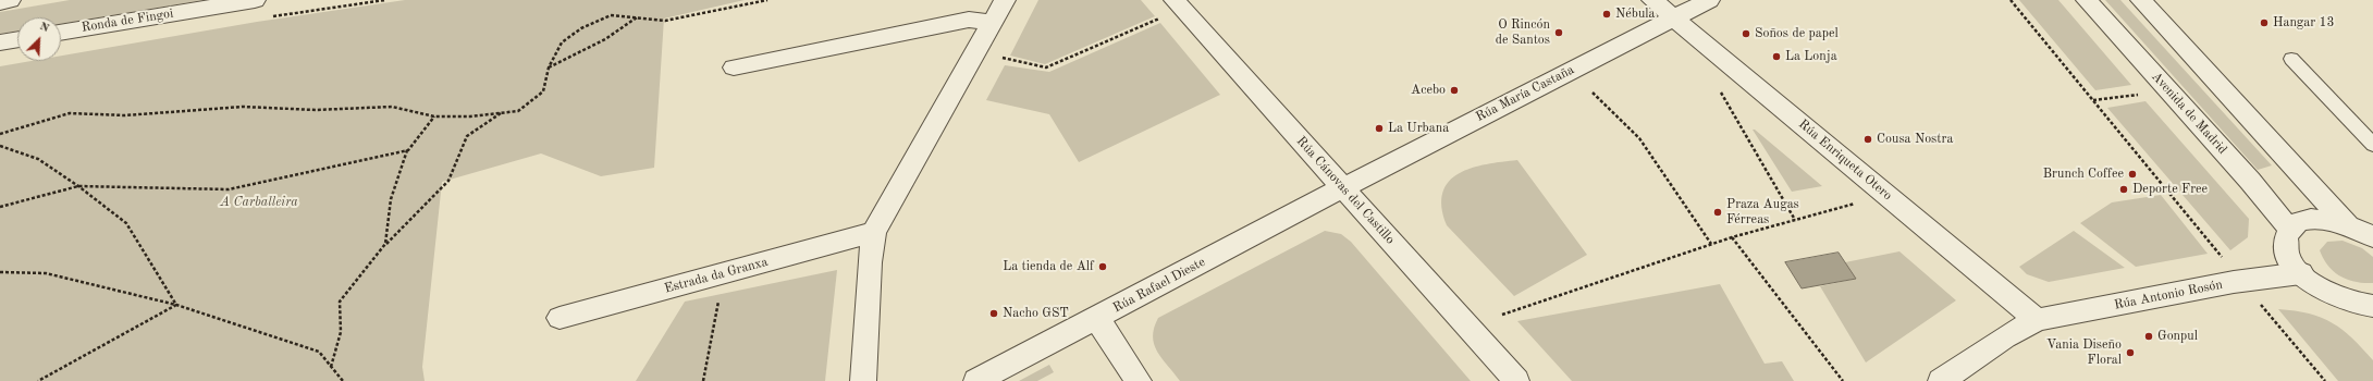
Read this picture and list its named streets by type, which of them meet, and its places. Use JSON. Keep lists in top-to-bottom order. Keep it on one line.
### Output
{"streets":{"street":["Ronda de Fingoi","Rúa María Castaña","Avenida de Madrid","Rúa Enriqueta Otero","Rúa Cánovas del Castillo","Estrada da Granxa","Rúa Rafael Dieste","Rúa Antonio Rosón"]},"crossings":[["Rúa María Castaña","Rúa Enriqueta Otero"],["Rúa María Castaña","Rúa Cánovas del Castillo"],["Rúa María Castaña","Rúa Rafael Dieste"],["Rúa Enriqueta Otero","Rúa Antonio Rosón"],["Rúa Cánovas del Castillo","Rúa Rafael Dieste"]],"parks":["A Carballeira"],"places":["Nébula","Hangar 13","O Rincón de Santos","Soños de papel","La Lonja","Acebo","La Urbana","Cousa Nostra","Brunch Coffee","Deporte Free","Praza Augas Férreas","La tienda de Alf","Nacho GST","Gonpul","Vania Diseño Floral"],"north":"top right"}
